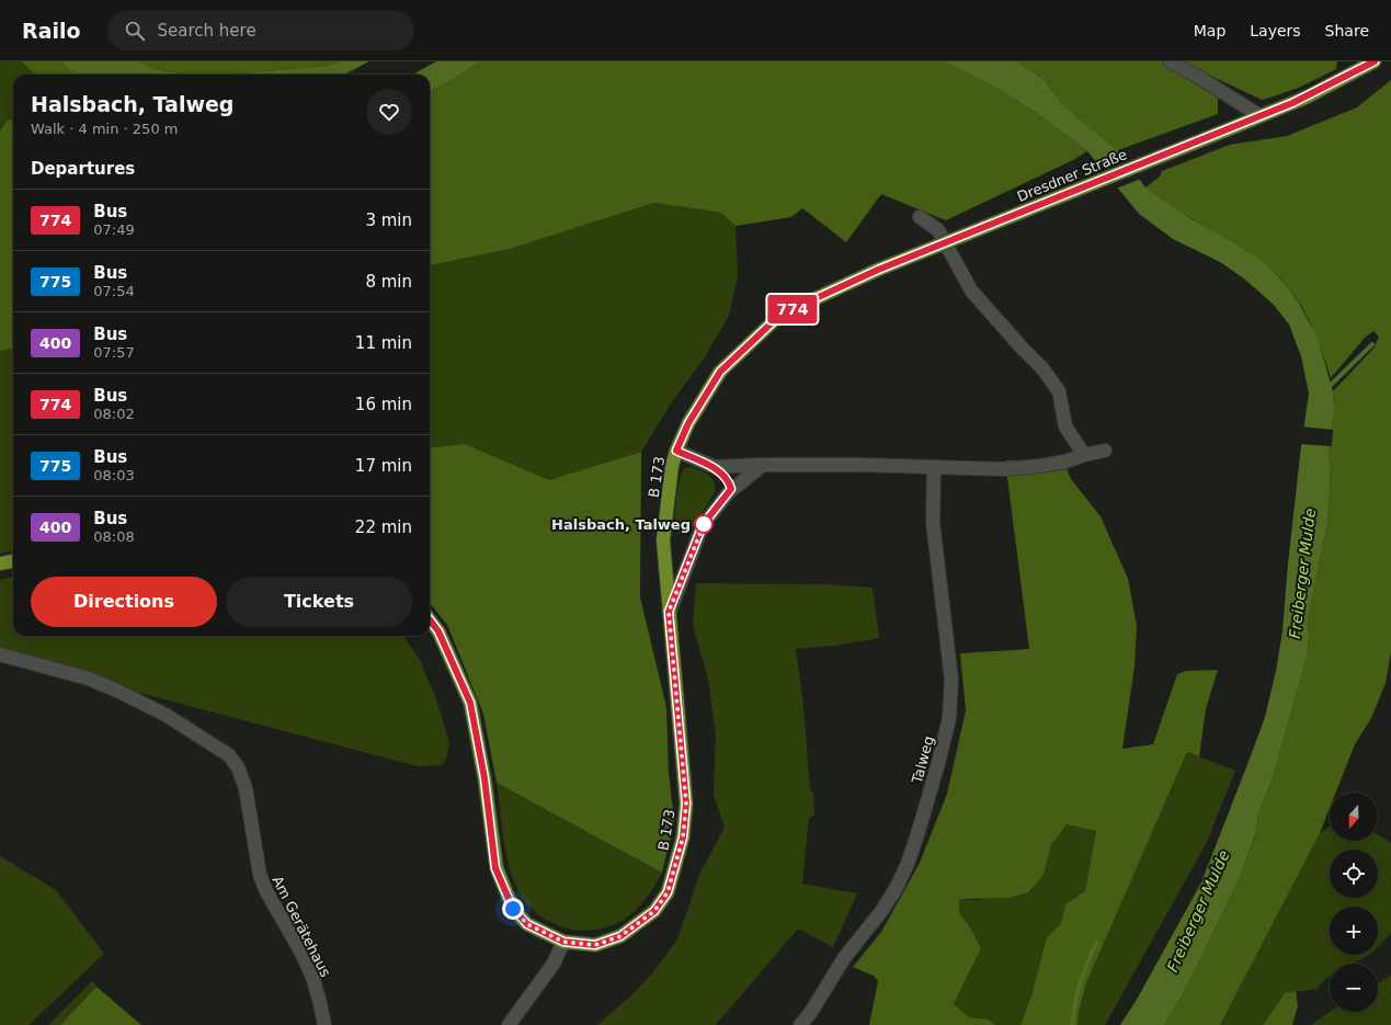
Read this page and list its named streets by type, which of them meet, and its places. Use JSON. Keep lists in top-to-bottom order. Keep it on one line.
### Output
{"streets":{"main road":["Dresdner Straße","B 173"],"street":["Talweg","Am Gerätehaus"]},"crossings":[["Dresdner Straße","B 173"]],"water":["Freiberger Mulde"],"places":["Halsbach, Talweg"],"lines":["bus line 774"],"north":"bottom","page":{"header":"Railo","search":"Search here","nav":["Map","Layers","Share"],"on_map":"774","heading":[["Halsbach, Talweg","Walk · 4 min · 250 m"],"Departures"],"list":[{"mark":"774","name":"Bus","note":"07:49","value":"3 min"},{"mark":"775","name":"Bus","note":"07:54","value":"8 min"},{"mark":"400","name":"Bus","note":"07:57","value":"11 min"},{"mark":"774","name":"Bus","note":"08:02","value":"16 min"},{"mark":"775","name":"Bus","note":"08:03","value":"17 min"},{"mark":"400","name":"Bus","note":"08:08","value":"22 min"}],"buttons":["Directions","Tickets"],"map_buttons":["+","−"]}}
